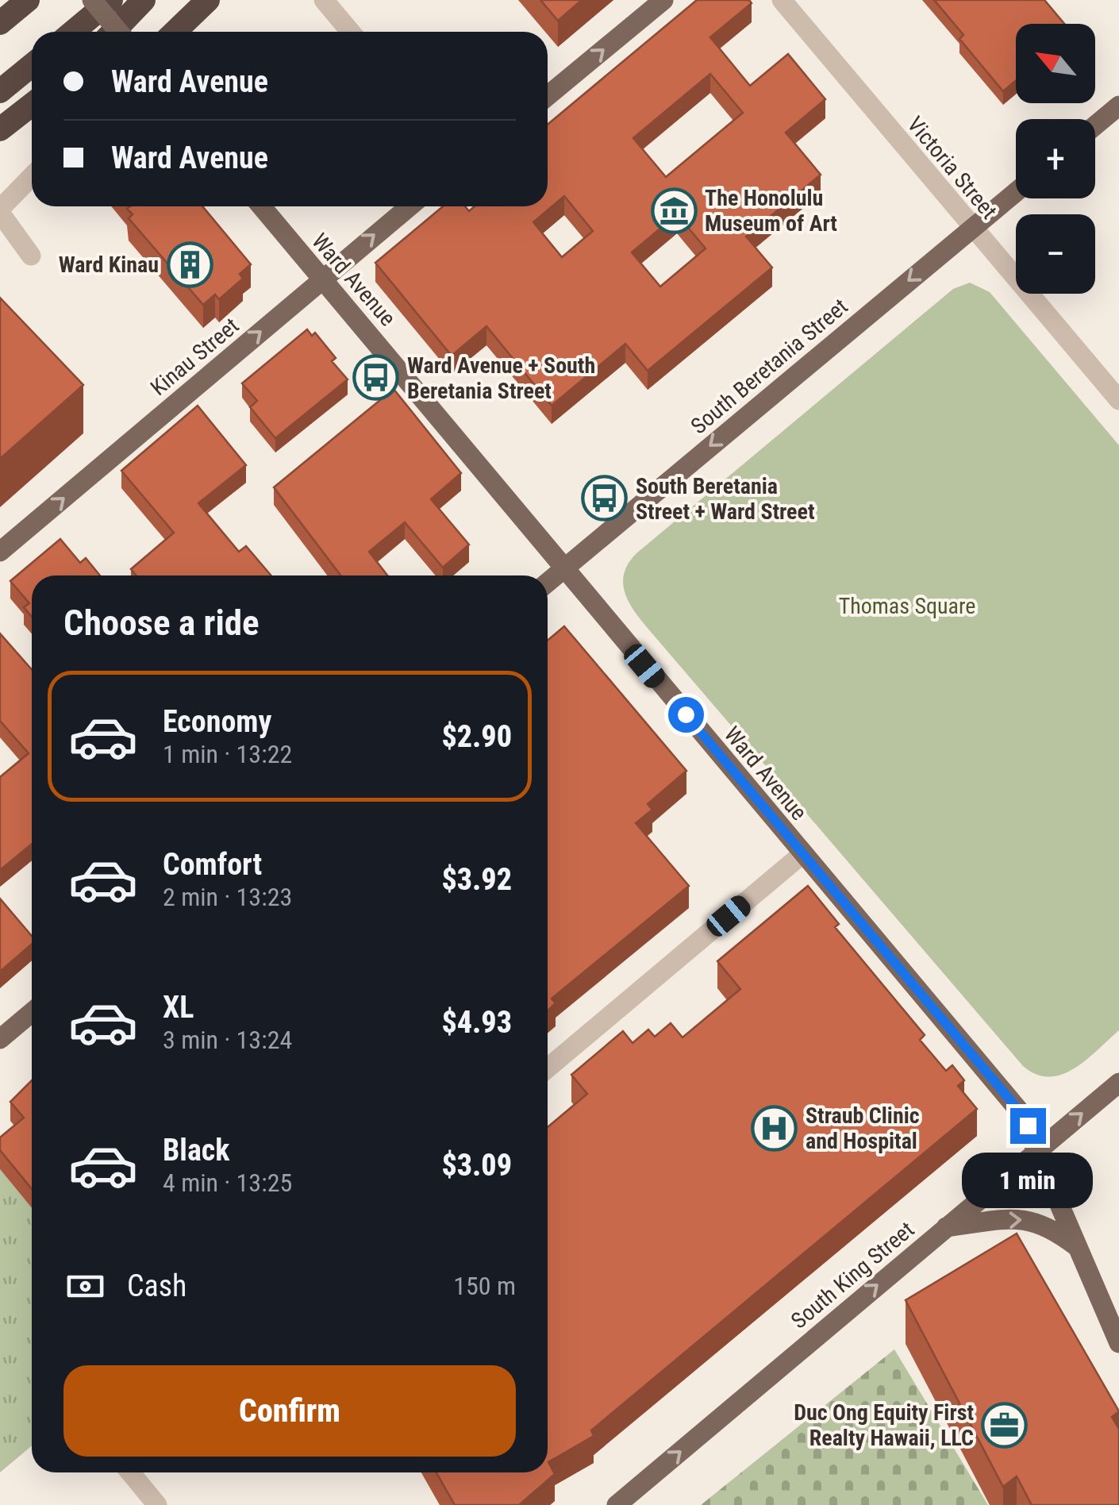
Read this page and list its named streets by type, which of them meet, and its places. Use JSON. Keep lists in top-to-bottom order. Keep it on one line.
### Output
{"streets":{"main road":["Ward Avenue","Kinau Street","South Beretania Street","South King Street"],"street":["Victoria Street"]},"crossings":[["Victoria Street","South Beretania Street"],["Ward Avenue","Kinau Street"],["Ward Avenue","South Beretania Street"],["Ward Avenue","South King Street"]],"one_way":["Kinau Street","South Beretania Street","South King Street"],"parks":["Thomas Square"],"places":{"museum":["The Honolulu Museum of Art"],"building":["Ward Kinau"],"bus stop":["Ward Avenue + South Beretania Street","South Beretania Street + Ward Street"],"hospital":["Straub Clinic and Hospital"],"office":["Duc Ong Equity First Realty Hawaii, LLC"]},"north":"top left","page":{"map_buttons":["+","−"],"banner":["Ward Avenue","Ward Avenue"],"heading":"Choose a ride","list":[{"name":"Economy","note":"1 min · 13:22","value":"$2.90"},{"name":"Comfort","note":"2 min · 13:23","value":"$3.92"},{"name":"XL","note":"3 min · 13:24","value":"$4.93"},{"name":"Black","note":"4 min · 13:25","value":"$3.09"}],"bubble":"1 min","pay":["Cash","150 m"],"buttons":"Confirm"}}
